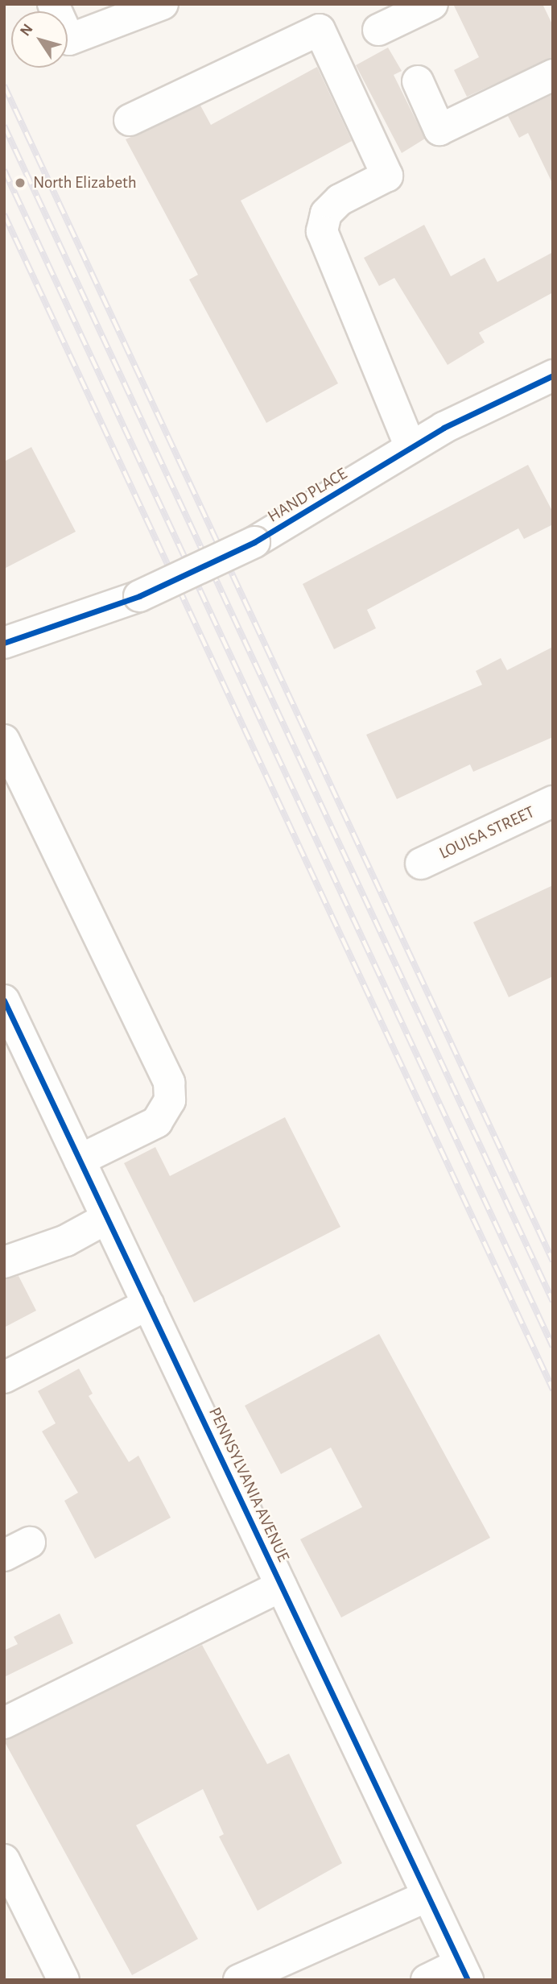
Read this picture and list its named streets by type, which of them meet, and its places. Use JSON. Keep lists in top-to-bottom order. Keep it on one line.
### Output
{"streets":{"street":["HAND PLACE","LOUISA STREET","PENNSYLVANIA AVENUE"]},"places":["North Elizabeth"],"north":"top left"}
